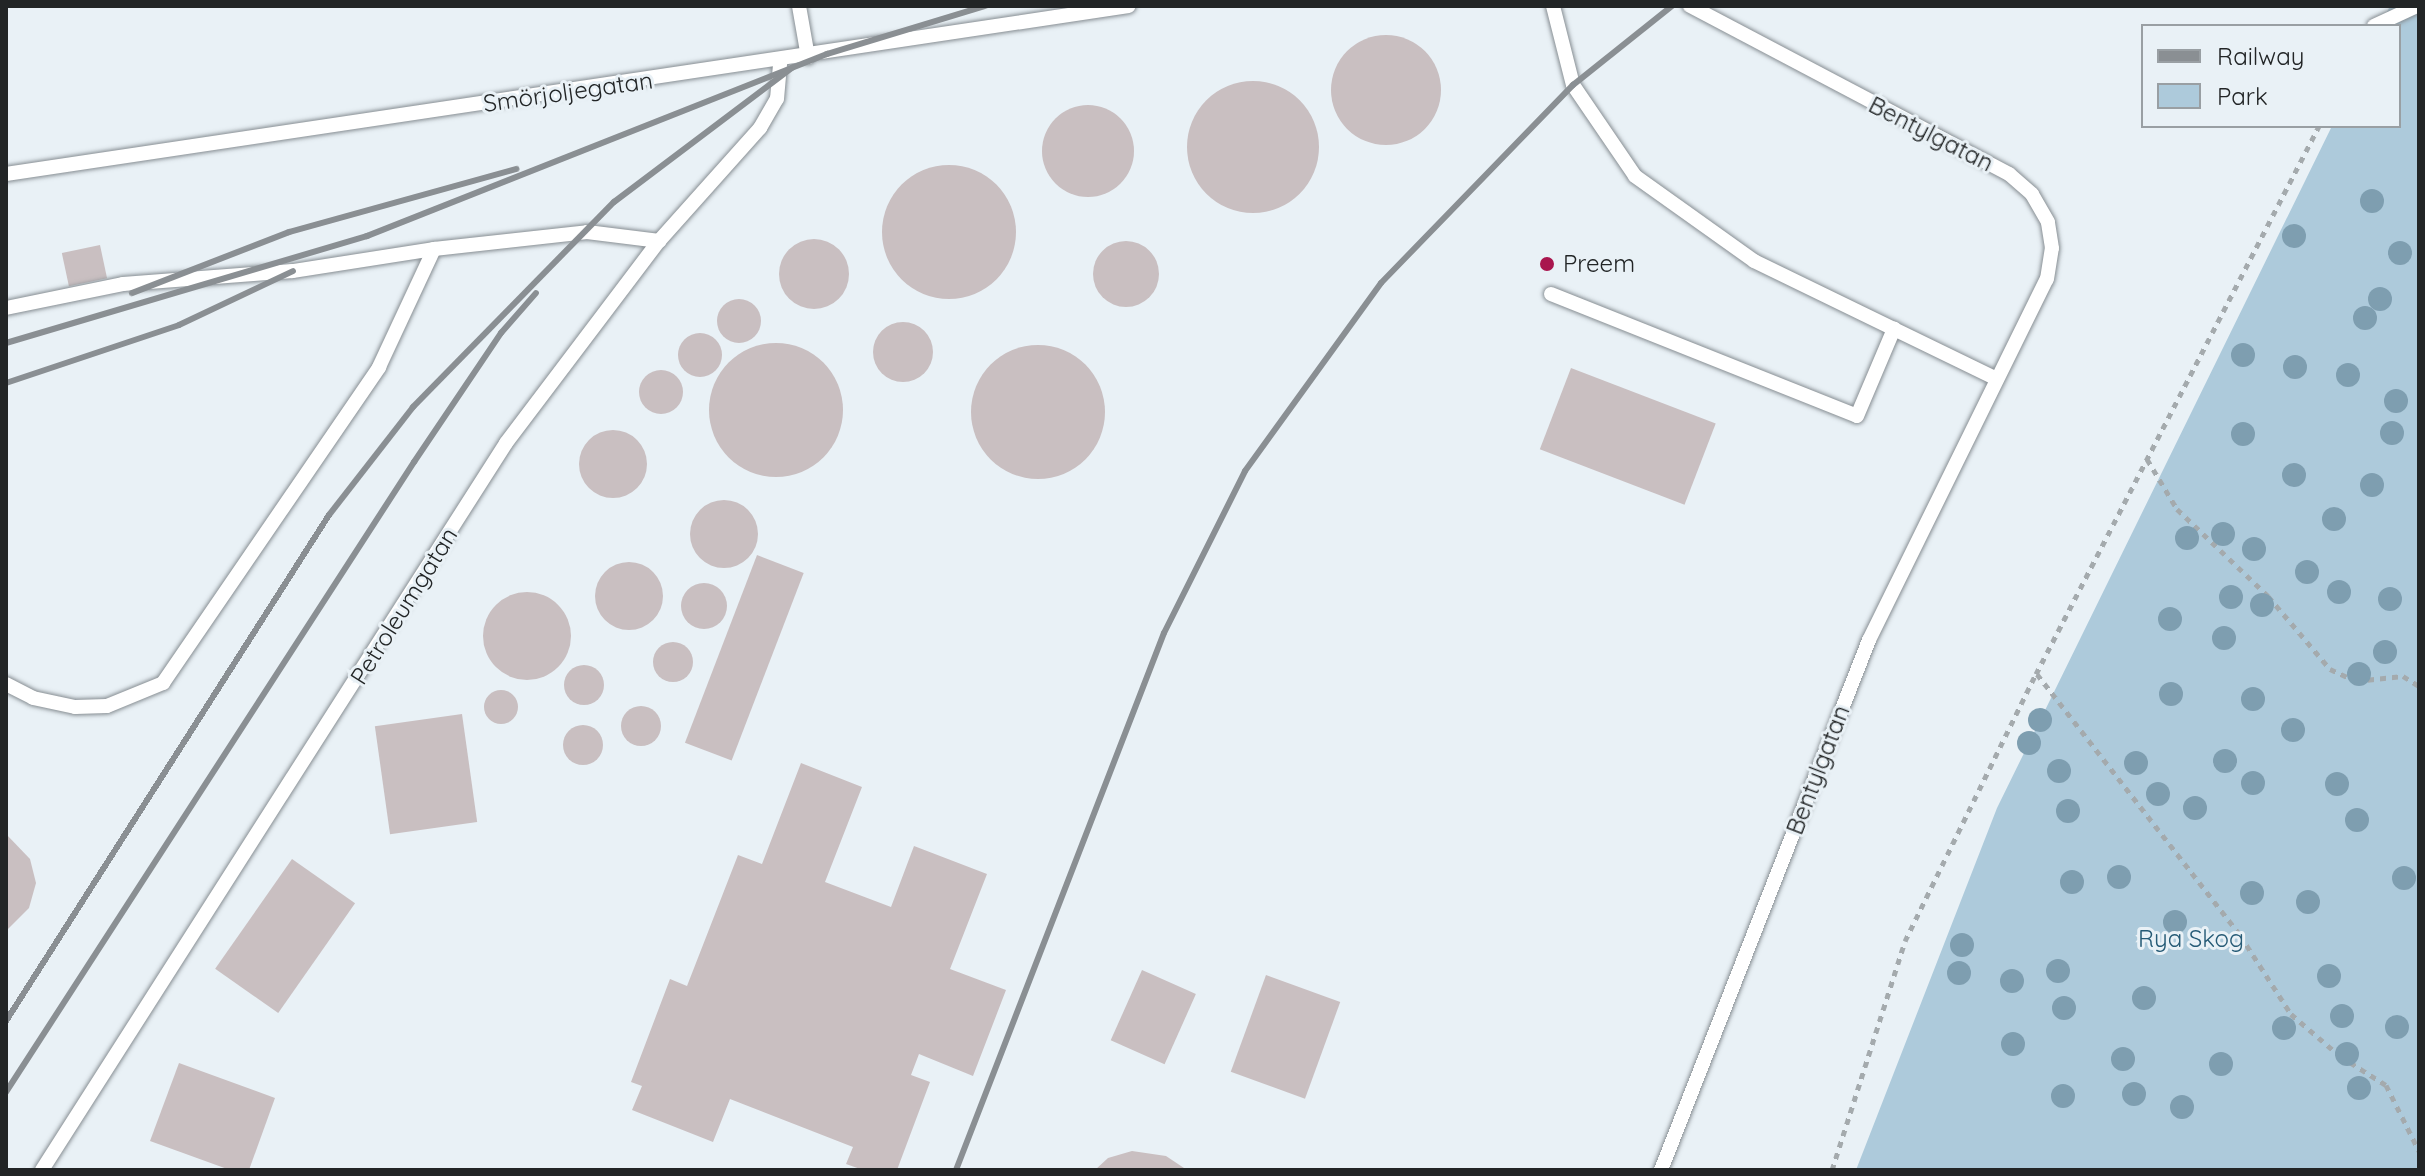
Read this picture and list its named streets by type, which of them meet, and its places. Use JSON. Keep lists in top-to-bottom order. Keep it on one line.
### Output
{"streets":{"lane":["Smörjoljegatan","Bentylgatan","Petroleumgatan"]},"crossings":[["Smörjoljegatan","Petroleumgatan"]],"parks":["Rya Skog"],"places":["Preem"],"legend":["Railway","Park"]}
